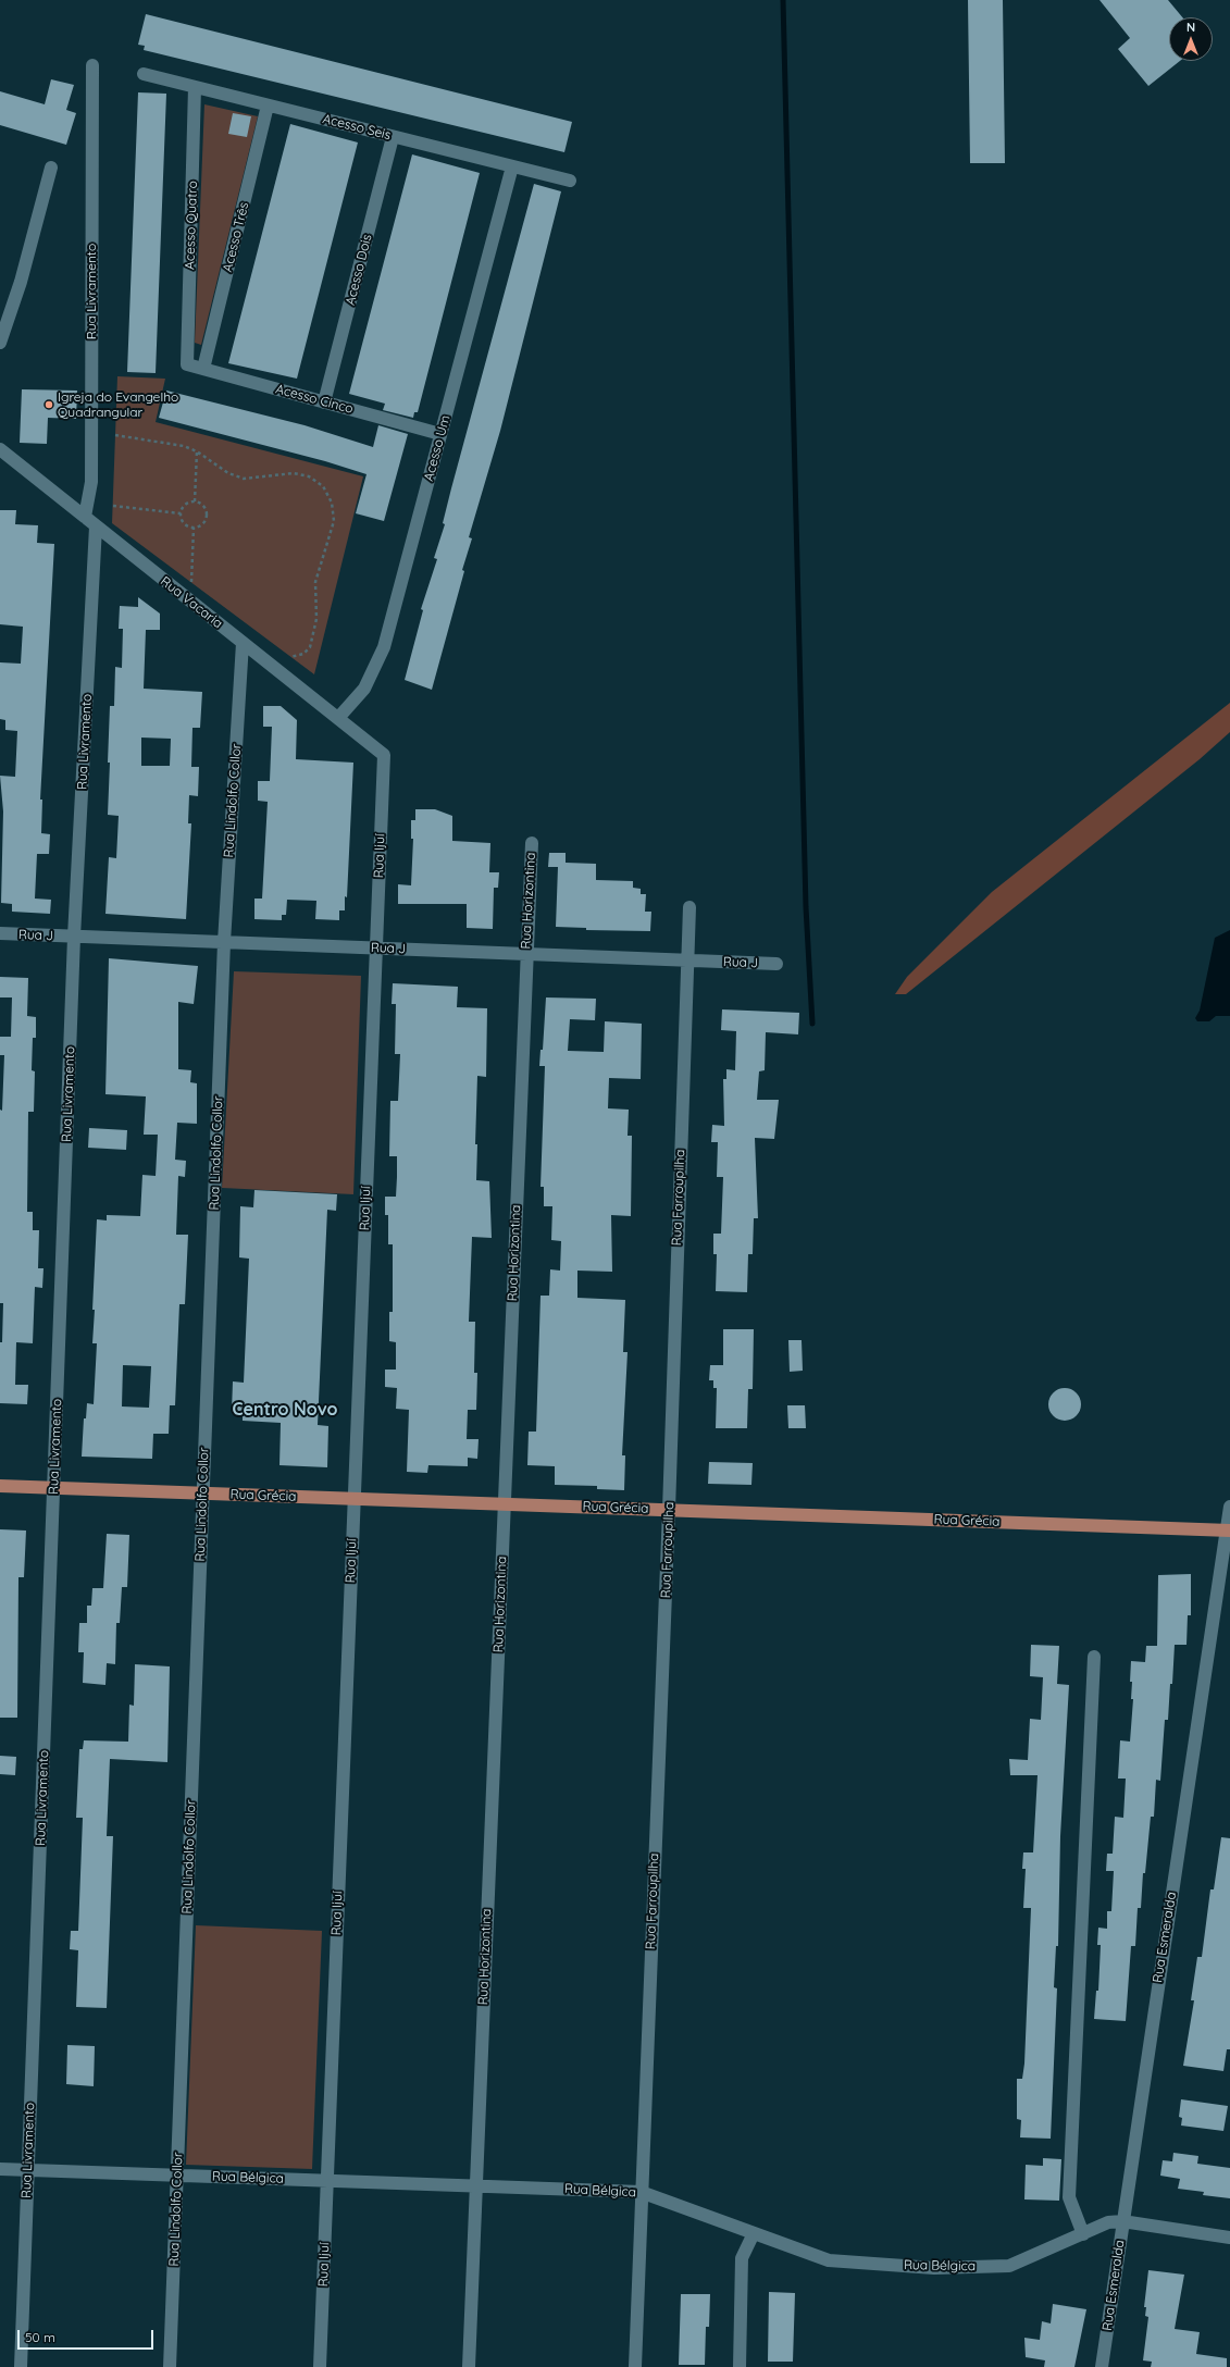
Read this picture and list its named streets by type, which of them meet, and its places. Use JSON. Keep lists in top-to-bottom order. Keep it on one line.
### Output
{"streets":{"main road":["Rua Grécia"],"street":["Acesso Seis","Acesso Quatro","Acesso Três","Acesso Dois","Rua Livramento","Acesso Cinco","Acesso Um","Rua Vacaria","Rua Lindolfo Collor","Rua Ijuí","Rua Horizontina","Rua J","Rua Farroupilha","Rua Esmeralda","Rua Bélgica"]},"crossings":[["Acesso Seis","Acesso Quatro"],["Acesso Seis","Acesso Três"],["Acesso Seis","Acesso Dois"],["Acesso Seis","Acesso Um"],["Acesso Quatro","Acesso Cinco"],["Acesso Três","Acesso Cinco"],["Acesso Dois","Acesso Cinco"],["Rua Livramento","Rua Vacaria"],["Rua Livramento","Rua J"],["Rua Livramento","Rua Grécia"],["Rua Livramento","Rua Bélgica"],["Acesso Cinco","Acesso Um"],["Acesso Um","Rua Vacaria"],["Rua Vacaria","Rua Lindolfo Collor"],["Rua Vacaria","Rua Ijuí"],["Rua Lindolfo Collor","Rua J"],["Rua Lindolfo Collor","Rua Grécia"],["Rua Lindolfo Collor","Rua Bélgica"],["Rua Ijuí","Rua J"],["Rua Ijuí","Rua Grécia"],["Rua Ijuí","Rua Bélgica"],["Rua Horizontina","Rua J"],["Rua Horizontina","Rua Grécia"],["Rua Horizontina","Rua Bélgica"],["Rua J","Rua Farroupilha"],["Rua Farroupilha","Rua Grécia"],["Rua Farroupilha","Rua Bélgica"],["Rua Grécia","Rua Esmeralda"],["Rua Esmeralda","Rua Bélgica"]],"districts":["Centro Novo"],"places":["Igreja do Evangelho Quadrangular"],"scale_bar":"50 m","north":"top"}
